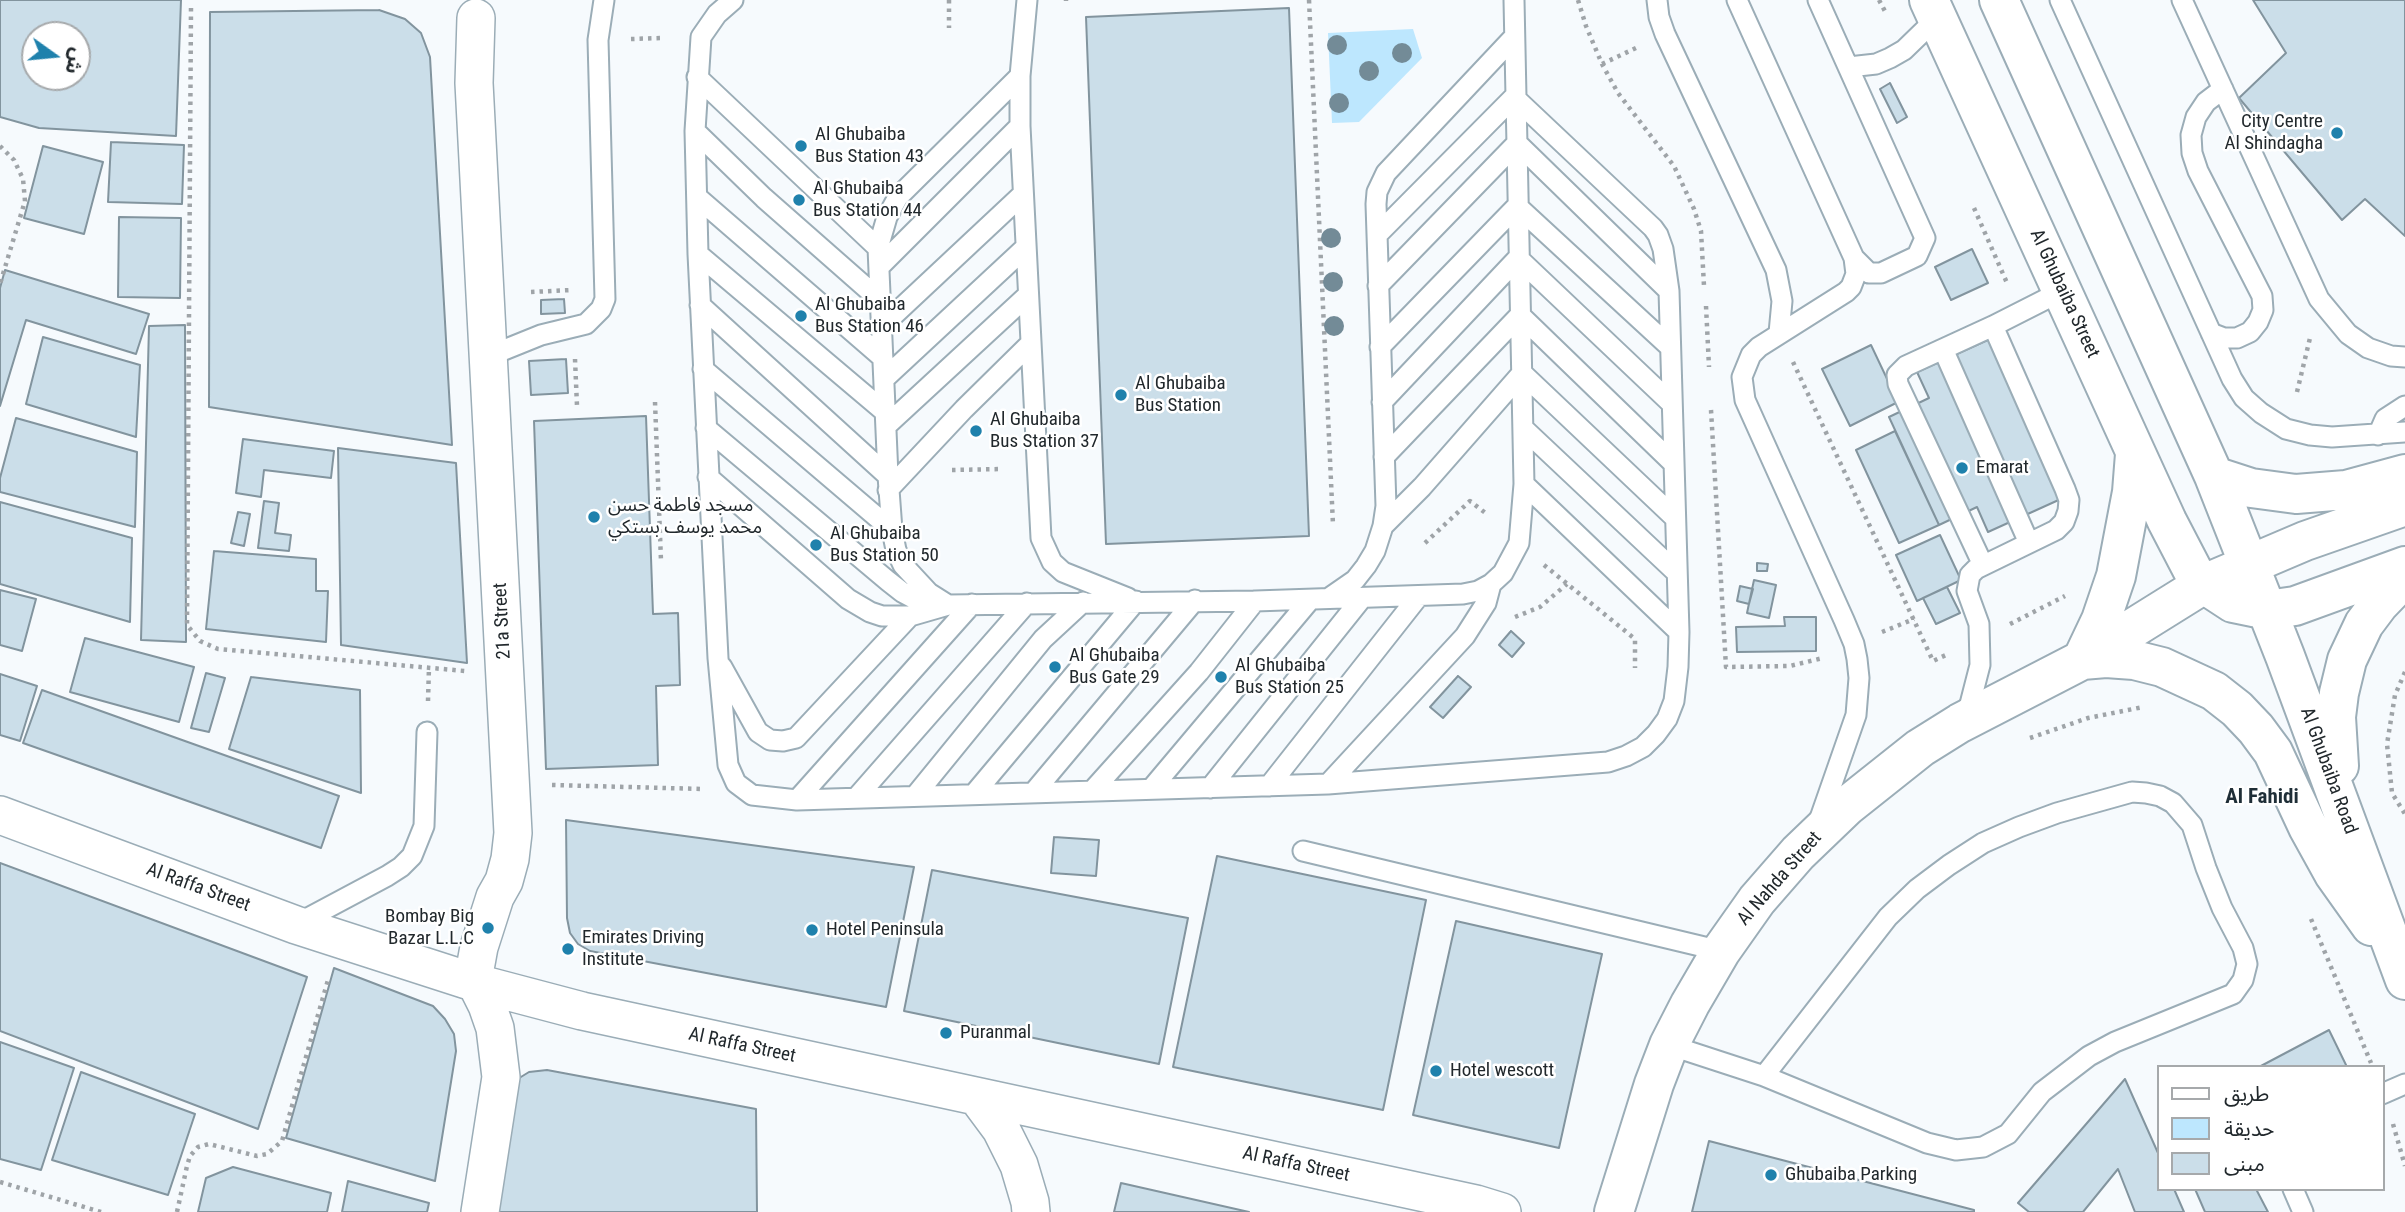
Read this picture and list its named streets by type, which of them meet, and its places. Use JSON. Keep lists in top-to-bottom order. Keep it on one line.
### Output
{"streets":{"street":["Al Ghubaiba Street","21a Street","Al Ghubaiba Road","Al Nahda Street","Al Raffa Street"]},"crossings":[["Al Ghubaiba Street","Al Nahda Street"],["21a Street","Al Raffa Street"]],"districts":["Al Fahidi"],"places":["City Centre Al Shindagha","Al Ghubaiba Bus Station 43","Al Ghubaiba Bus Station 44","Al Ghubaiba Bus Station 46","Al Ghubaiba Bus Station","Al Ghubaiba Bus Station 37","Emarat","مسجد فاطمة حسن محمد يوسف بستكي","Al Ghubaiba Bus Station 50","Al Ghubaiba Bus Gate 29","Al Ghubaiba Bus Station 25","Bombay Big Bazar L.L.C","Hotel Peninsula","Emirates Driving Institute","Puranmal","Hotel wescott","Ghubaiba Parking"],"legend":["طريق","حديقة","مبنى"],"north":"right"}
